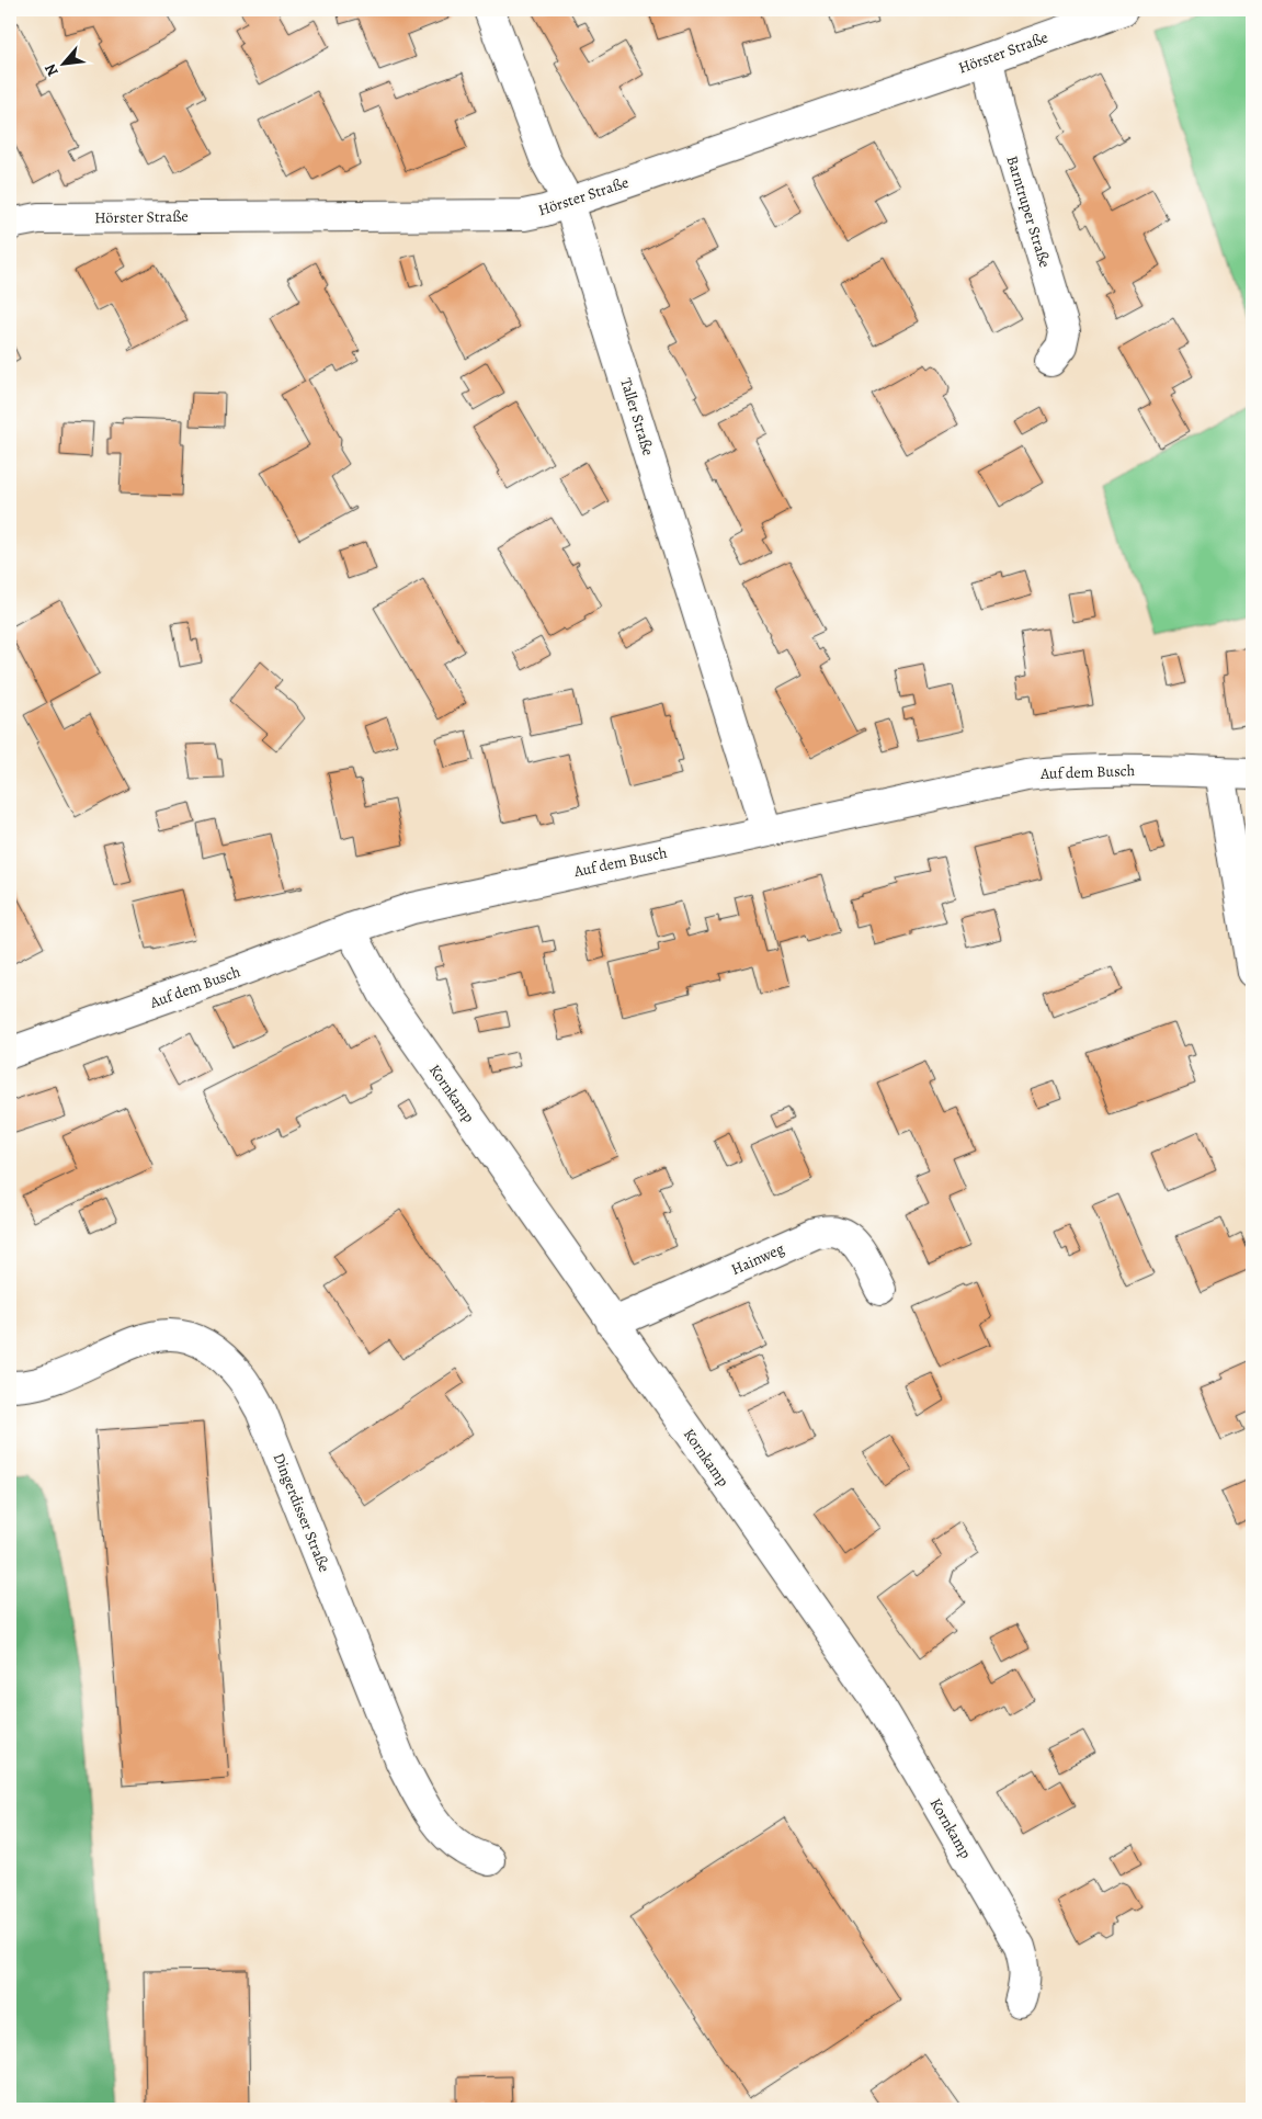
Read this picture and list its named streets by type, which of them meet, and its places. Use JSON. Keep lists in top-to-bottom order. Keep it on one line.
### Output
{"streets":{"street":["Hörster Straße","Barntruper Straße","Taller Straße","Auf dem Busch","Kornkamp","Hainweg","Dingerdisser Straße"]},"crossings":[["Hörster Straße","Barntruper Straße"],["Hörster Straße","Taller Straße"],["Taller Straße","Auf dem Busch"],["Auf dem Busch","Kornkamp"],["Kornkamp","Hainweg"]],"north":"bottom left"}
